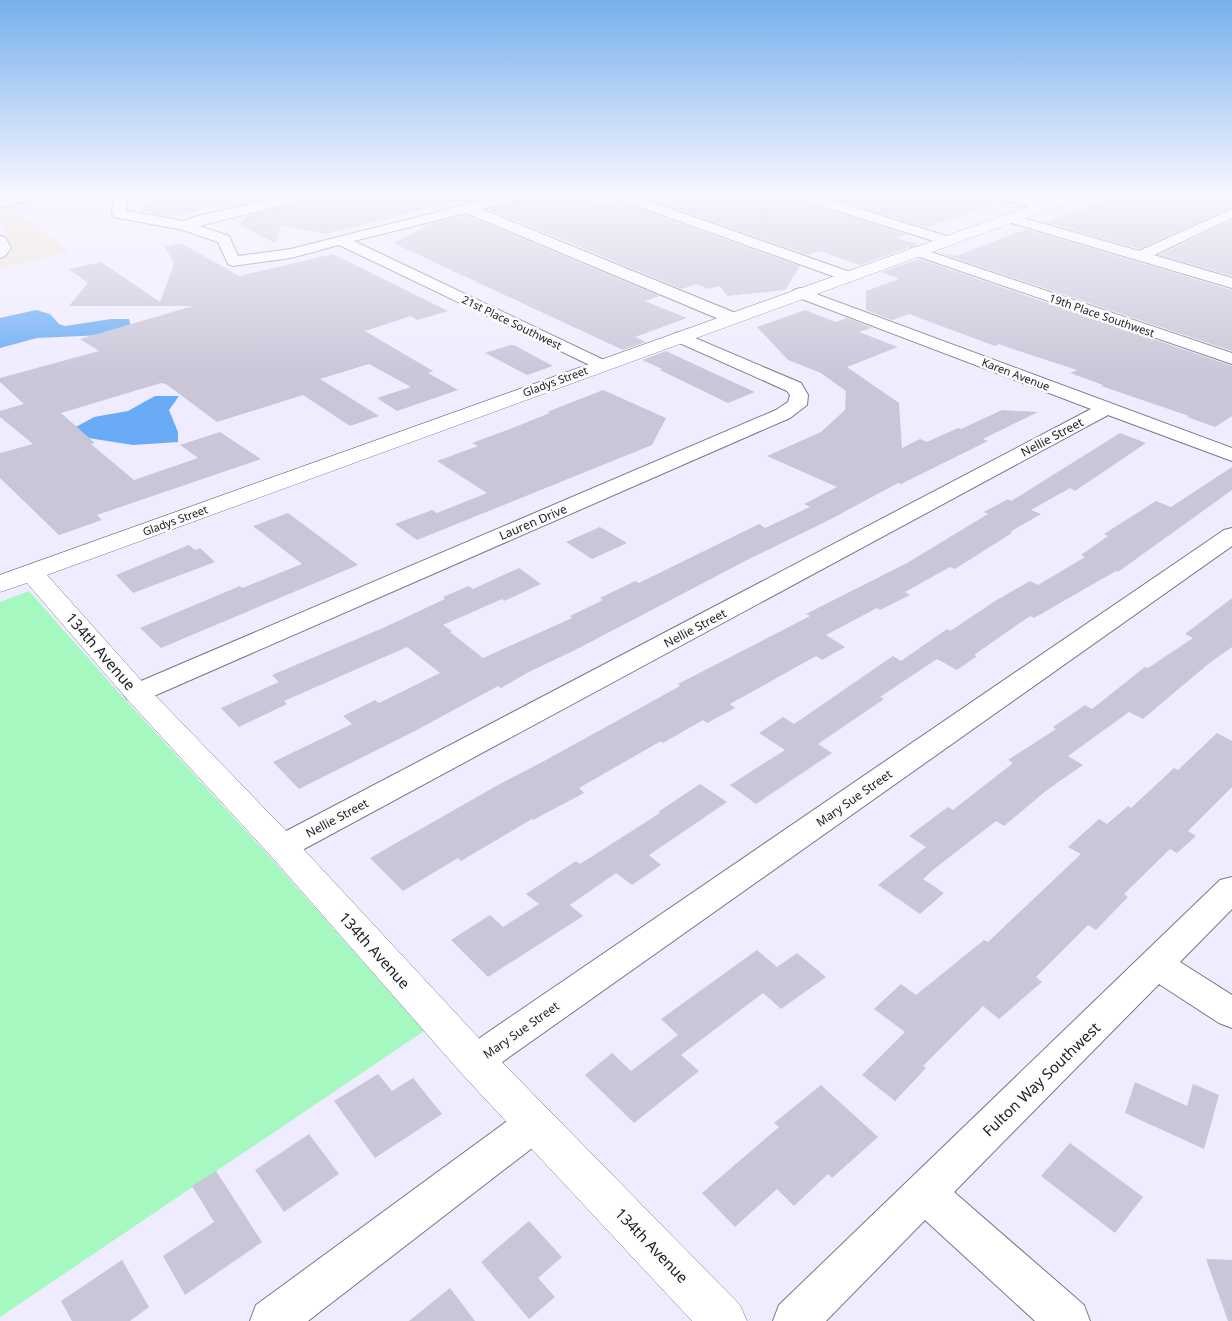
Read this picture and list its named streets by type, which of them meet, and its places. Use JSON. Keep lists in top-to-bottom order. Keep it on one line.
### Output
{"streets":{"street":["19th Place Southwest","21st Place Southwest","Karen Avenue","Gladys Street","Nellie Street","Lauren Drive","134th Avenue","Mary Sue Street","Fulton Way Southwest"]},"crossings":[["21st Place Southwest","Gladys Street"],["Karen Avenue","Gladys Street"],["Karen Avenue","Nellie Street"],["Gladys Street","Lauren Drive"],["Gladys Street","134th Avenue"],["Nellie Street","134th Avenue"],["Lauren Drive","134th Avenue"],["134th Avenue","Mary Sue Street"]]}
